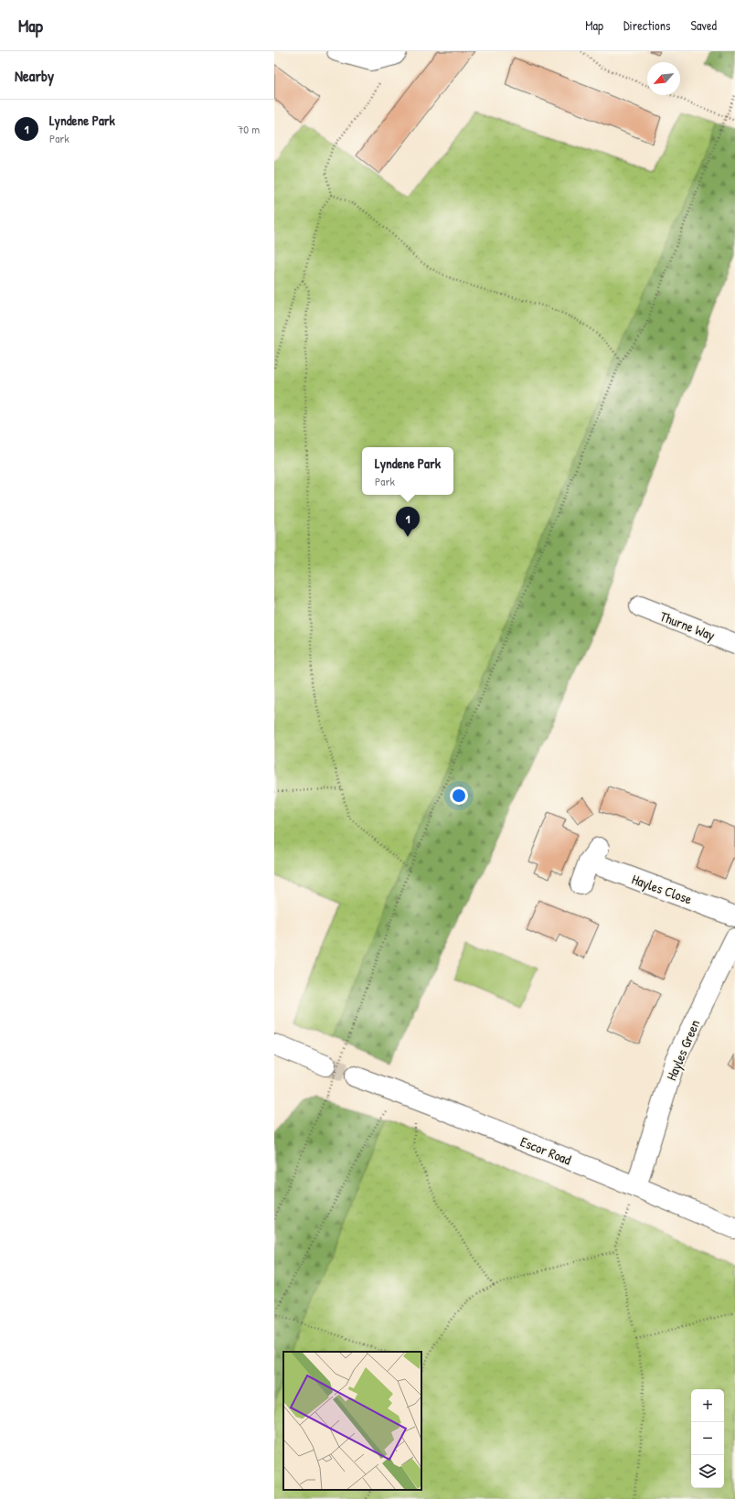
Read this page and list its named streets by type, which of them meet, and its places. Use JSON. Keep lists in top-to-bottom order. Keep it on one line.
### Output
{"streets":{"street":["Thurne Way","Hayles Close","Hayles Green","Escor Road"]},"crossings":[["Hayles Green","Escor Road"]],"north":"bottom left","page":{"header":"Map","nav":["Map","Directions","Saved"],"heading":"Nearby","list":[{"mark":"1","name":"Lyndene Park","note":"Park","value":"70 m"}],"popup":["Lyndene Park","Park"],"pins":"1","map_buttons":["+","−"]}}
